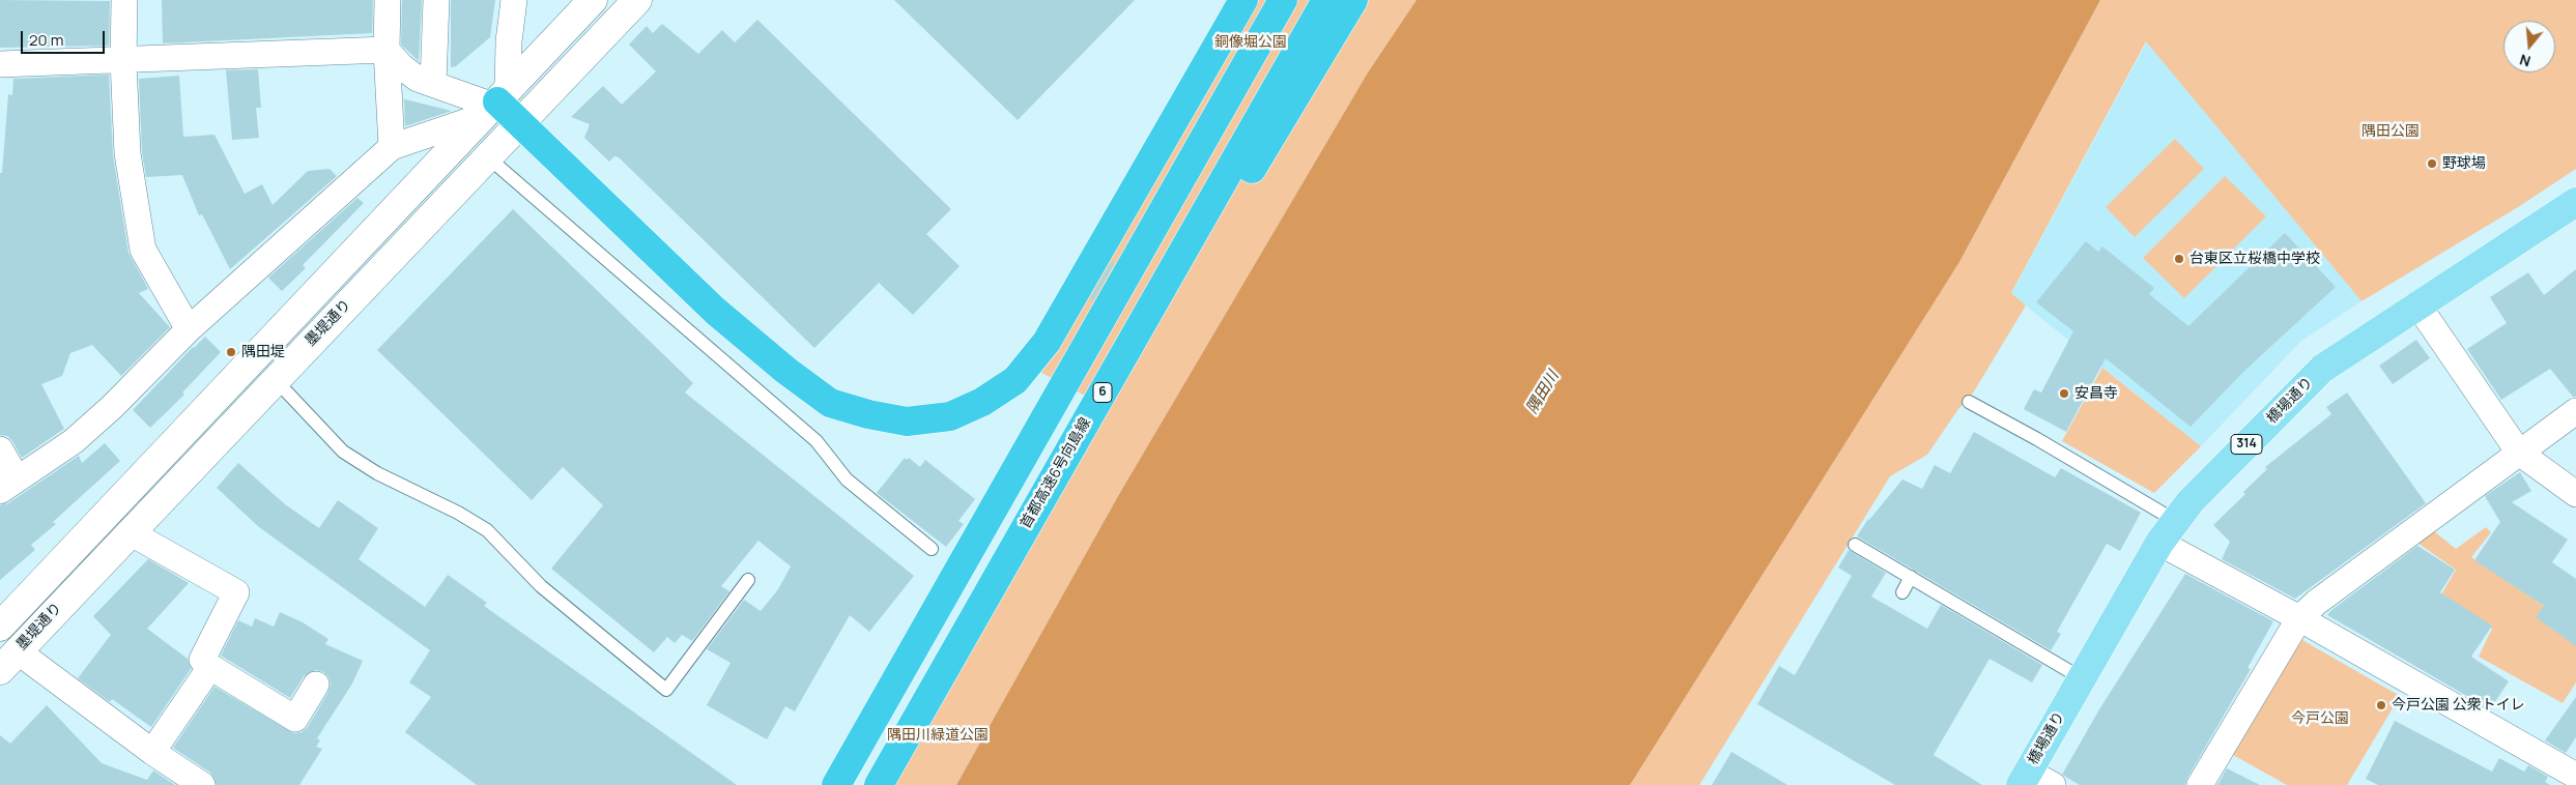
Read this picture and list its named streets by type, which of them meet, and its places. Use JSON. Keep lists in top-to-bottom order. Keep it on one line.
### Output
{"streets":{"highway":["6","首都高速6号向島線"],"main road":["墨堤通り","橋場通り","314"]},"water":["隅田川"],"parks":["銅像堀公園","隅田公園","今戸公園","隅田川緑道公園"],"places":["野球場","台東区立桜橋中学校","隅田堤","安昌寺","今戸公園 公衆トイレ"],"scale_bar":"20 m","north":"bottom"}
